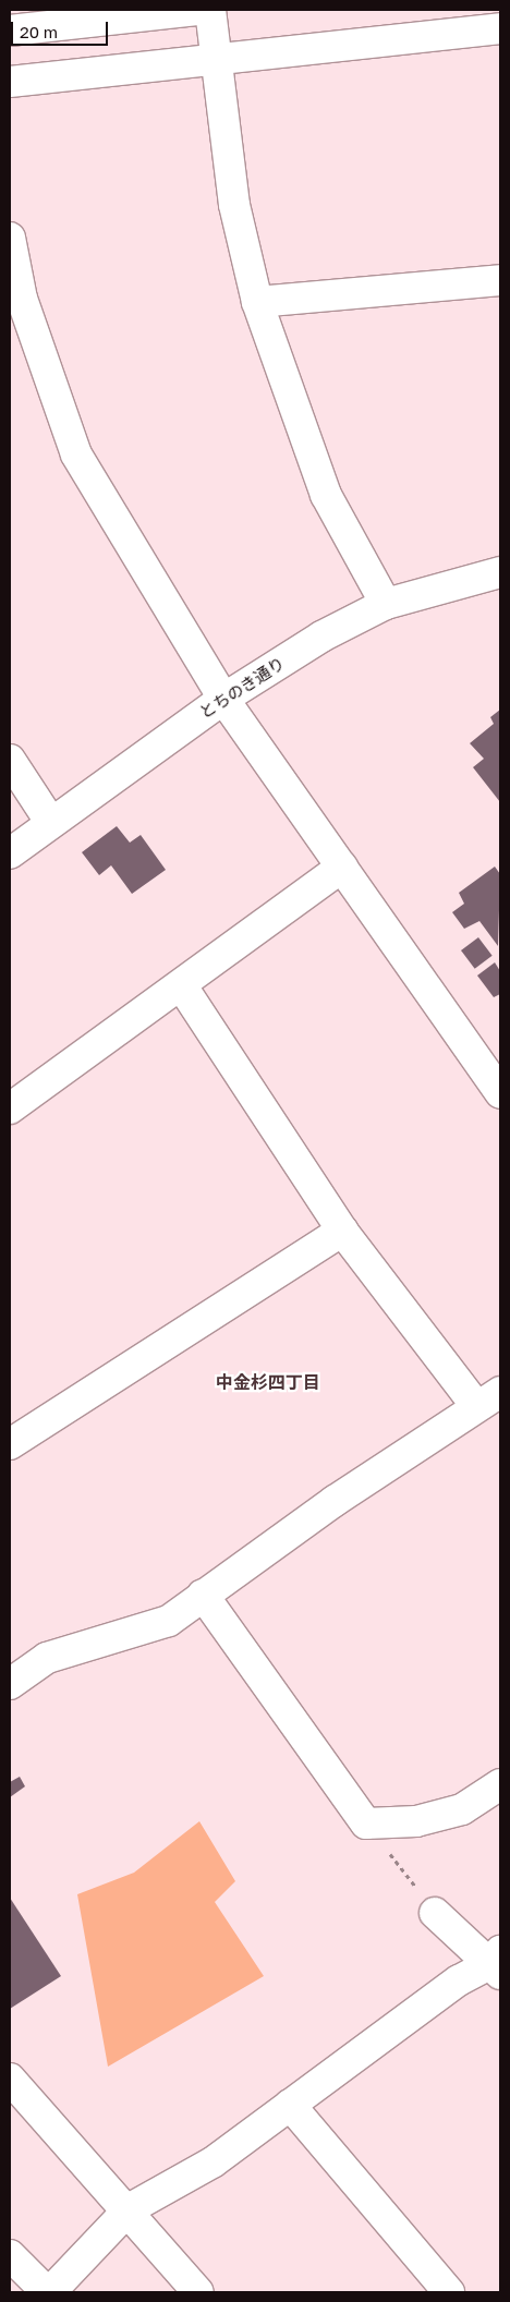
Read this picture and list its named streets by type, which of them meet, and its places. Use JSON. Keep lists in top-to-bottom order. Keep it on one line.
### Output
{"streets":{"street":["とちのき通り"]},"districts":["中金杉四丁目"],"scale_bar":"20 m"}
